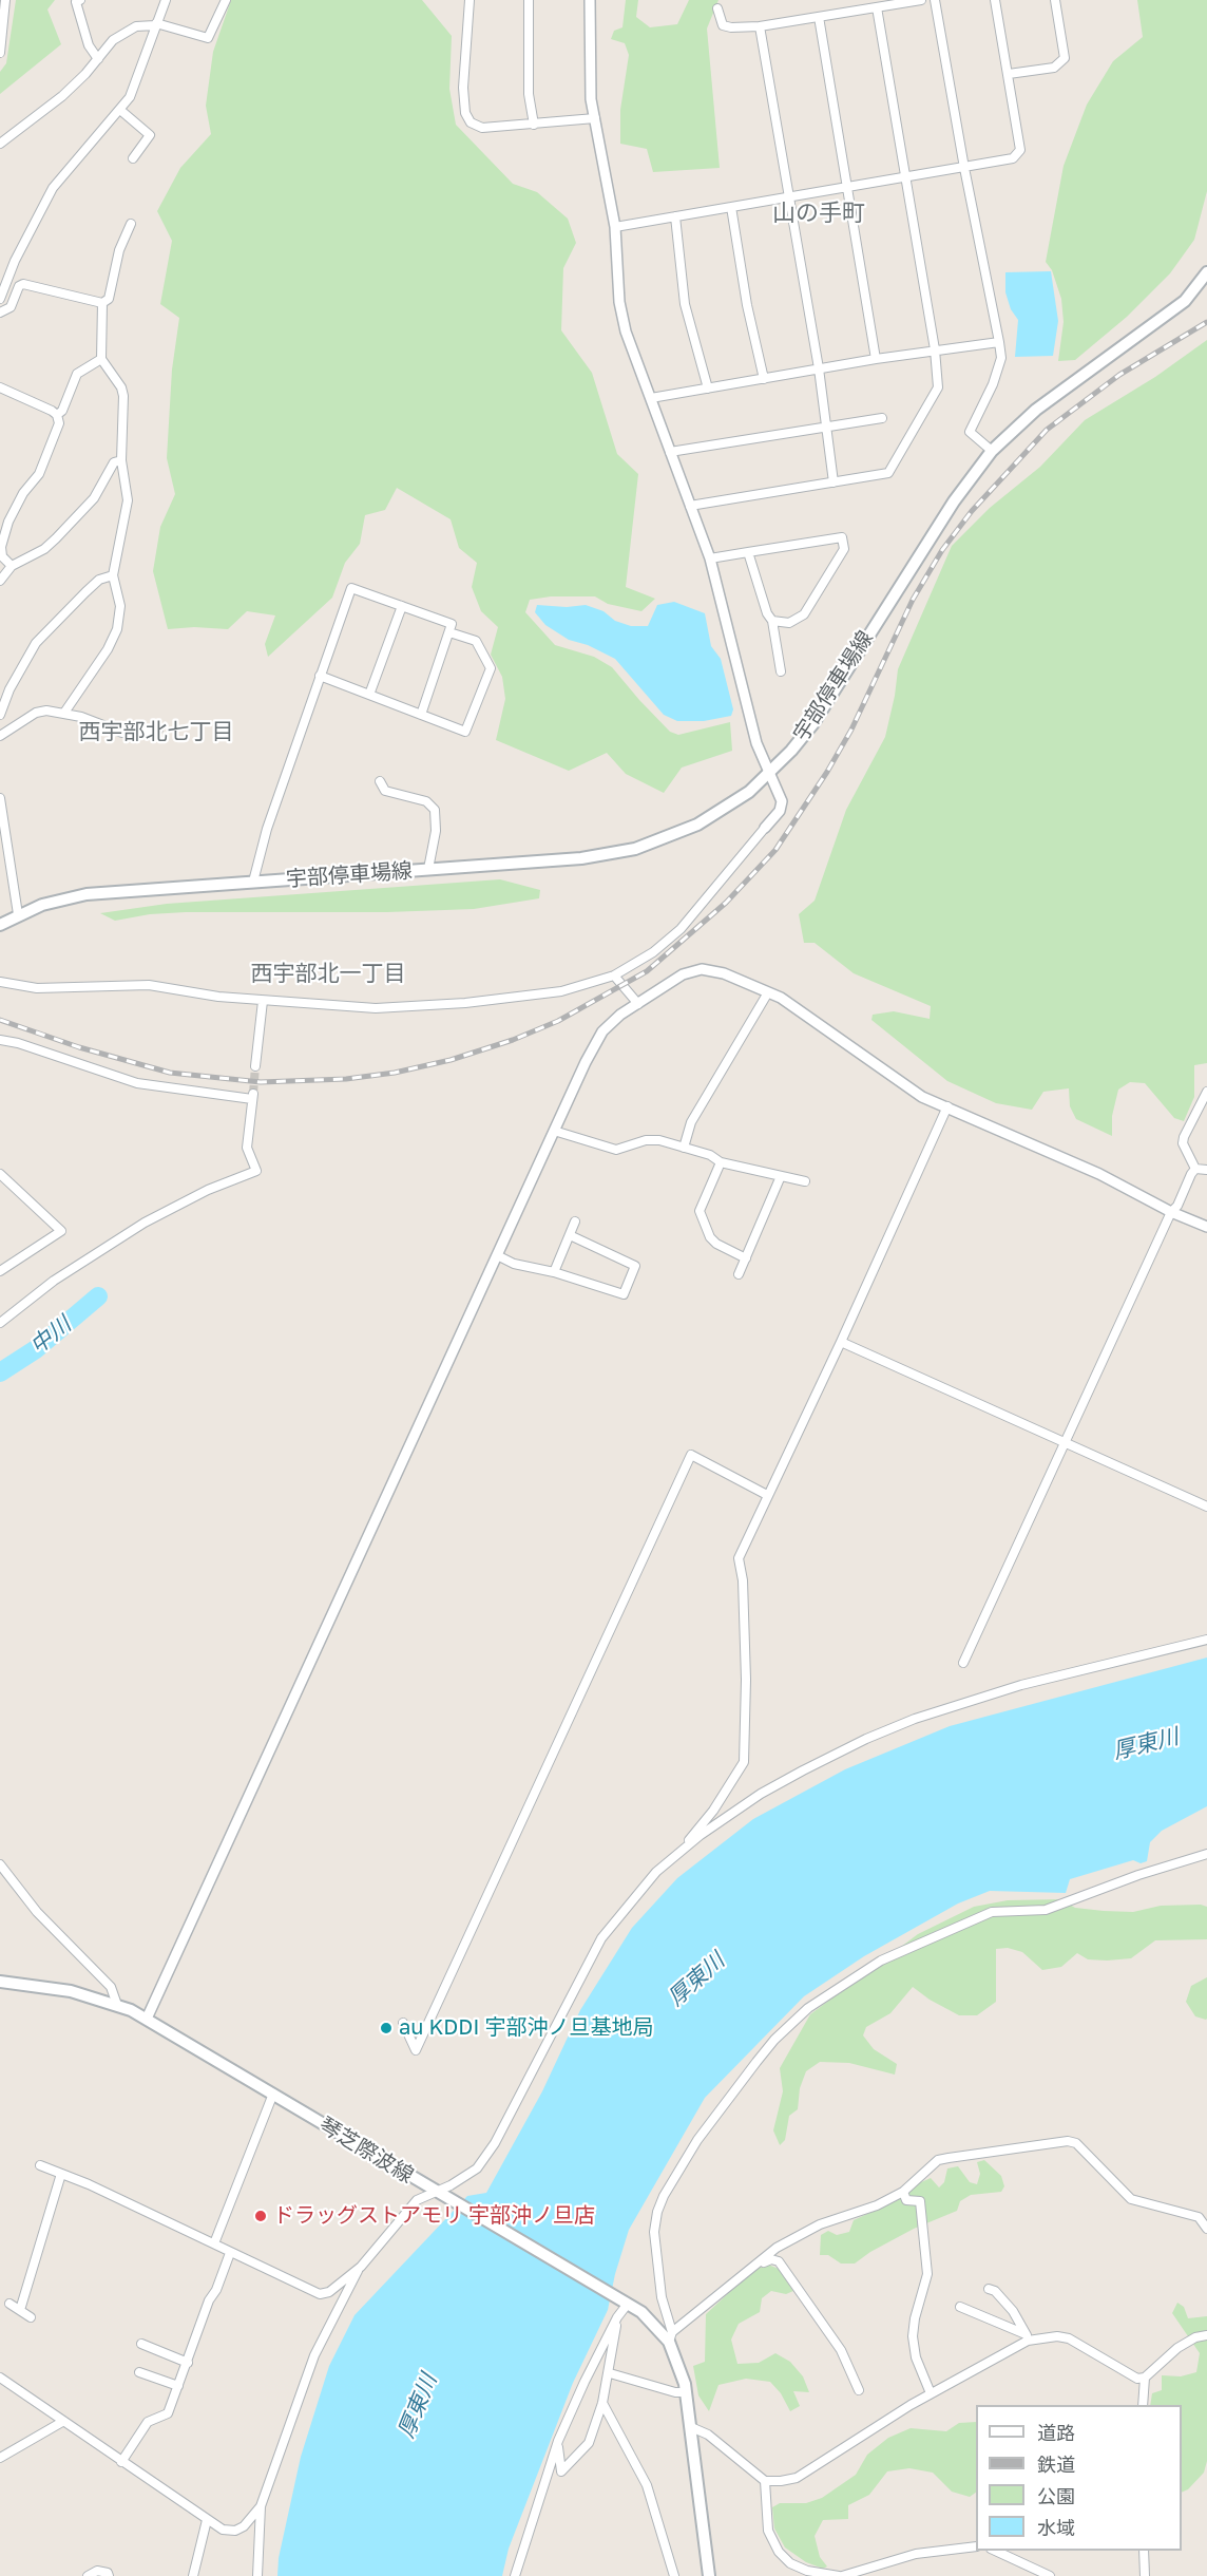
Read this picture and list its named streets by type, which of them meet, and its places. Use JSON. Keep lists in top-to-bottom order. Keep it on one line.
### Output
{"streets":{"main road":["宇部停車場線","琴芝際波線"]},"districts":["山の手町","西宇部北七丁目","西宇部北一丁目"],"water":["中川","厚東川"],"places":["au KDDI 宇部沖ノ旦基地局","ドラッグストアモリ 宇部沖ノ旦店"],"legend":["道路","鉄道","公園","水域"]}
